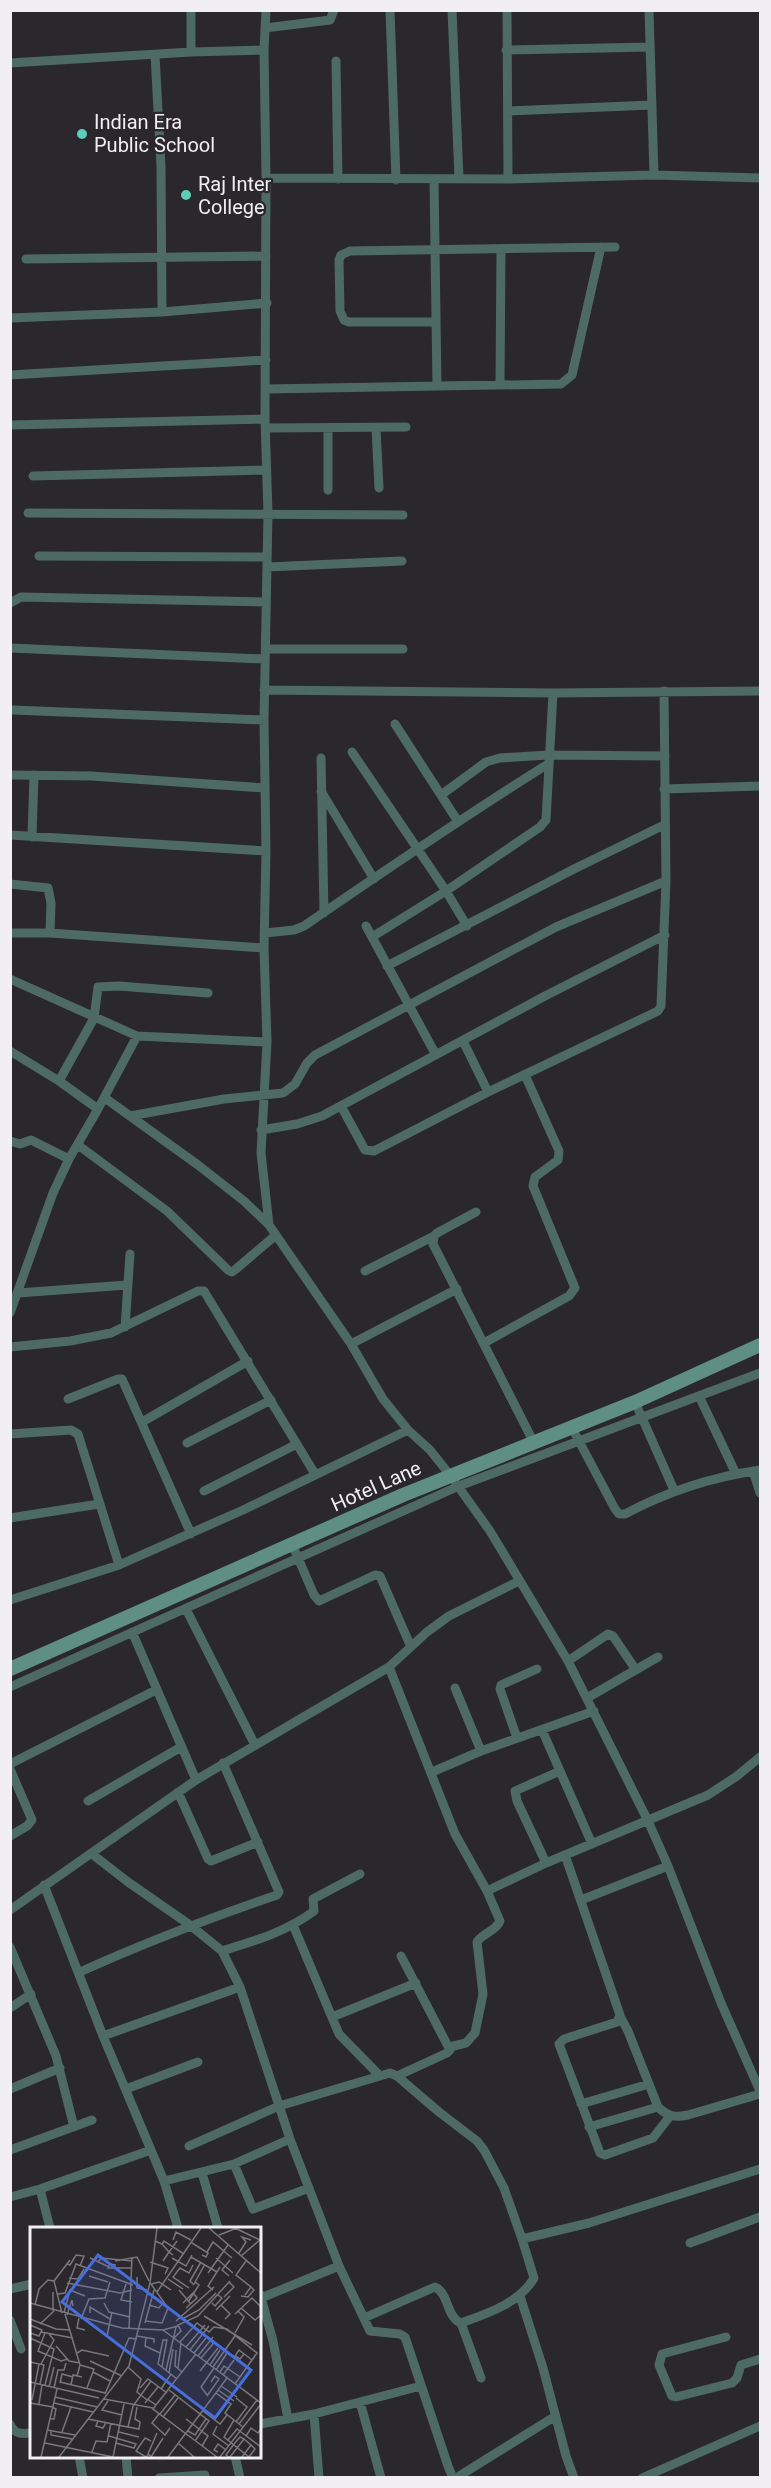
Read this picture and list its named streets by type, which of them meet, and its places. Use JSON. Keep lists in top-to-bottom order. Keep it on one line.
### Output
{"streets":{"street":["Hotel Lane"]},"places":["Indian Era Public School","Raj Inter College"]}
